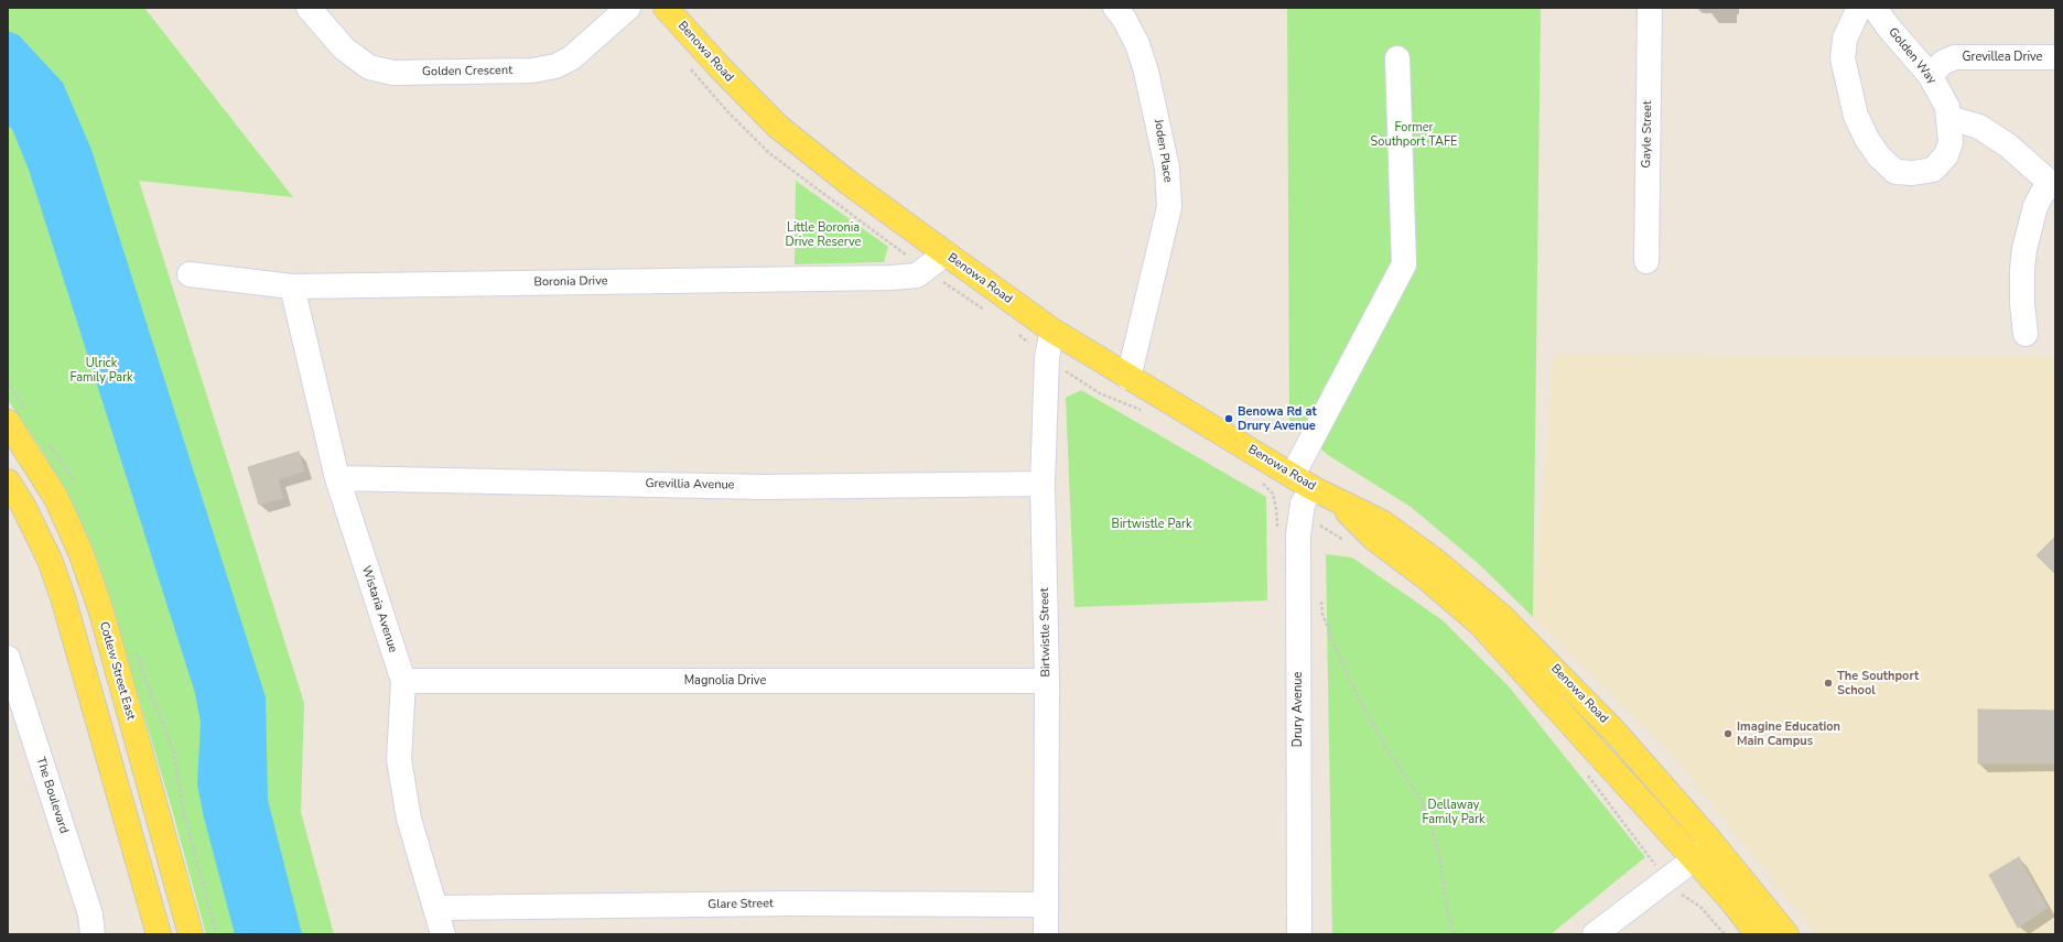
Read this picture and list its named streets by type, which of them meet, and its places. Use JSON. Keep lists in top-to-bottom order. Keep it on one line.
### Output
{"streets":{"main road":["Benowa Road","Cotlew Street East"],"street":["Golden Way","Grevillea Drive","Golden Crescent","Gayle Street","Joden Place","Boronia Drive","Grevillia Avenue","Wistaria Avenue","Birtwistle Street","Magnolia Drive","Drury Avenue","The Boulevard","Glare Street"]},"crossings":[["Benowa Road","Joden Place"],["Benowa Road","Boronia Drive"],["Benowa Road","Birtwistle Street"],["Benowa Road","Drury Avenue"],["Golden Way","Grevillea Drive"],["Boronia Drive","Wistaria Avenue"],["Grevillia Avenue","Wistaria Avenue"],["Grevillia Avenue","Birtwistle Street"],["Wistaria Avenue","Magnolia Drive"],["Wistaria Avenue","Glare Street"],["Birtwistle Street","Magnolia Drive"],["Birtwistle Street","Glare Street"]],"parks":["Former Southport TAFE","Little Boronia Drive Reserve","Ulrick Family Park","Birtwistle Park","Dellaway Family Park"],"places":["Benowa Rd at Drury Avenue","The Southport School","Imagine Education Main Campus"]}
